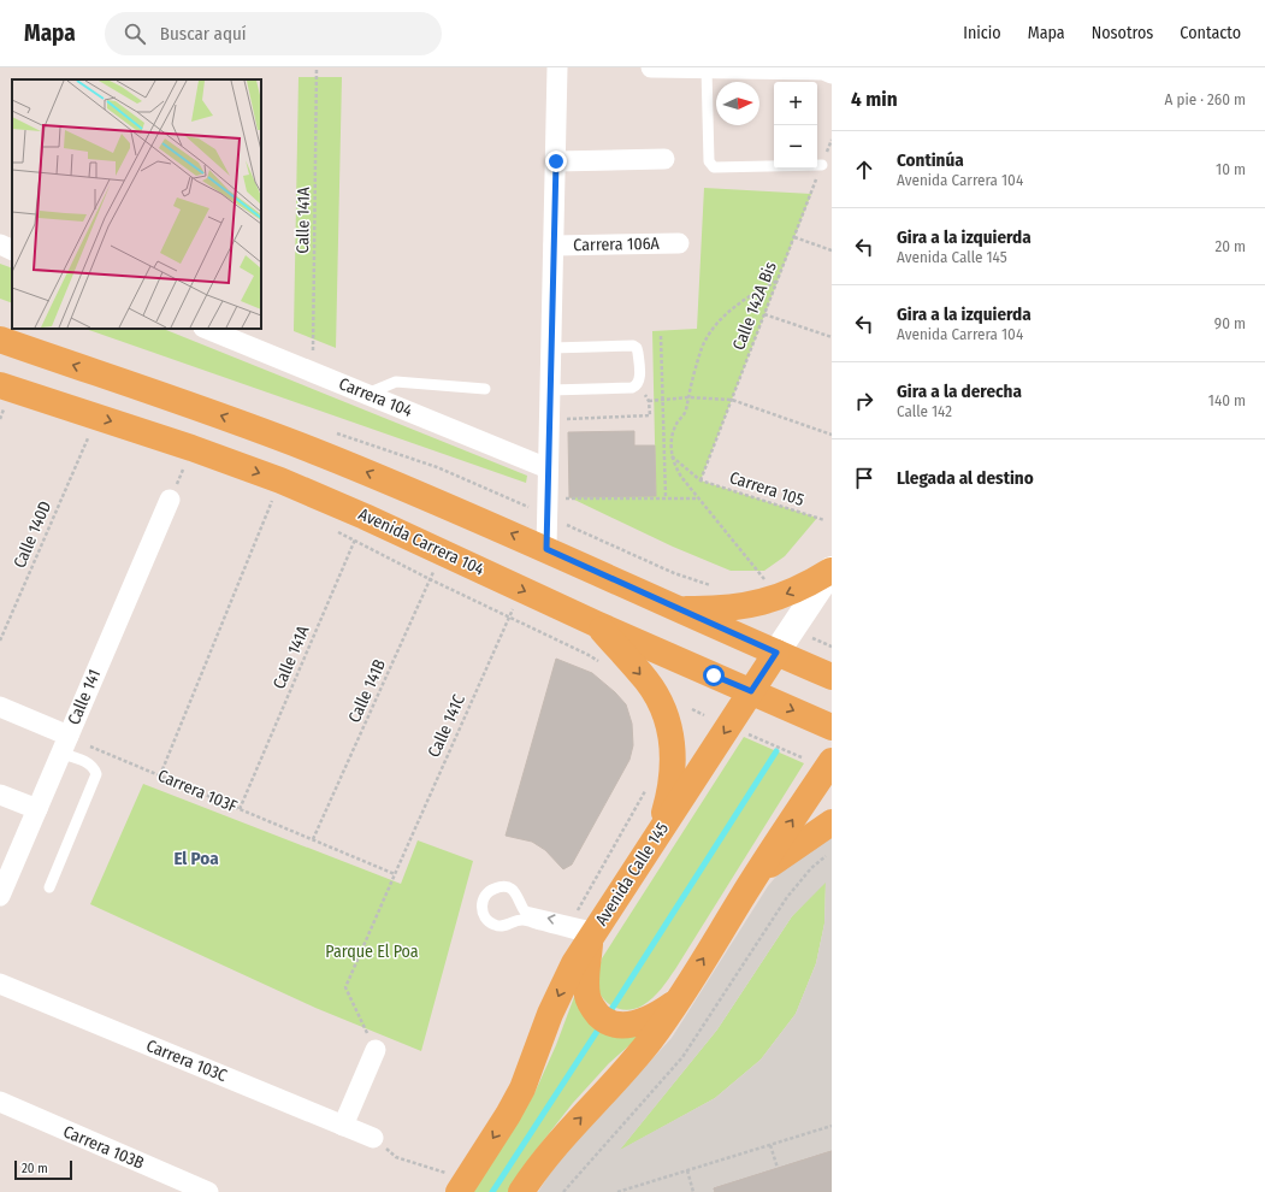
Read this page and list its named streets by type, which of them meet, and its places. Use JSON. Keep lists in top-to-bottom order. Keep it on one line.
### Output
{"streets":{"main road":["Avenida Carrera 104","Avenida Calle 145"],"street":["Carrera 106A","Carrera 104","Calle 141","Carrera 103C","Carrera 103B"],"path":["Calle 141A","Calle 142A Bis","Carrera 105","Calle 140D","Calle 141B","Calle 141C","Carrera 103F"]},"crossings":[["Calle 141A","Carrera 104"],["Calle 141A","Avenida Carrera 104"],["Calle 141A","Carrera 103F"],["Calle 142A Bis","Carrera 105"],["Avenida Carrera 104","Calle 141B"],["Avenida Carrera 104","Calle 141C"],["Avenida Carrera 104","Avenida Calle 145"],["Calle 141B","Carrera 103F"],["Calle 141","Carrera 103F"],["Calle 141C","Carrera 103F"]],"districts":["El Poa"],"parks":["Parque El Poa"],"scale_bar":"20 m","north":"right","page":{"header":"Mapa","search":"Buscar aquí","nav":["Inicio","Mapa","Nosotros","Contacto"],"heading":["4 min","A pie · 260 m"],"map_buttons":["+","−"],"list":[["Continúa","Avenida Carrera 104","10 m"],["Gira a la izquierda","Avenida Calle 145","20 m"],["Gira a la izquierda","Avenida Carrera 104","90 m"],["Gira a la derecha","Calle 142","140 m"],"Llegada al destino"],"scale":"20 m"}}
